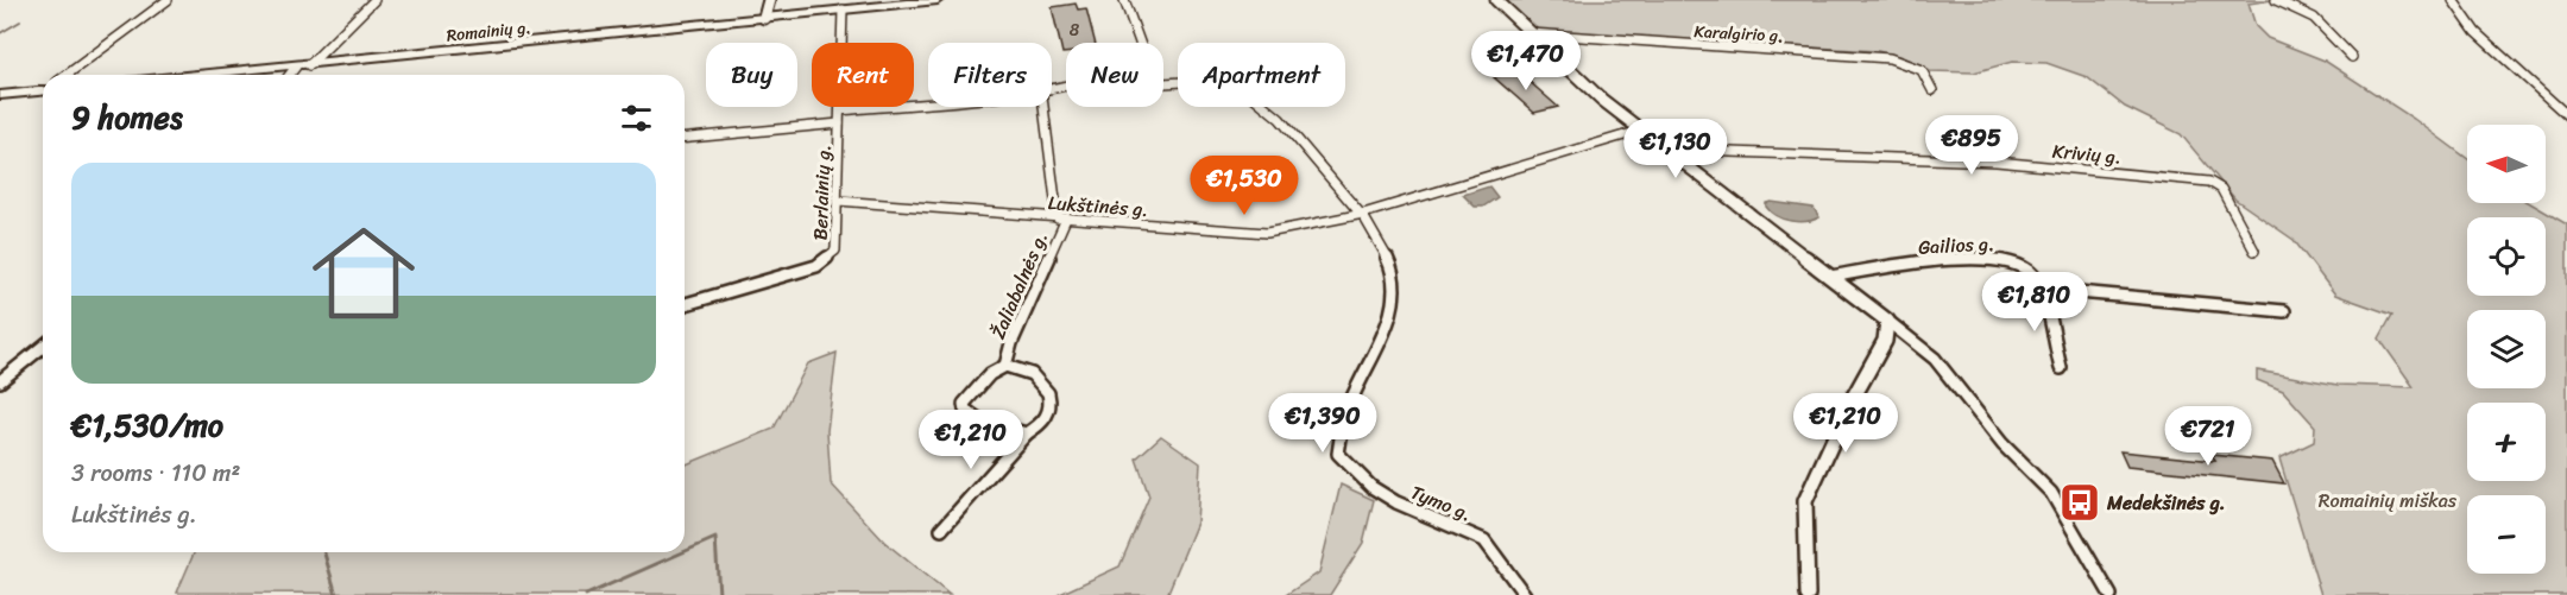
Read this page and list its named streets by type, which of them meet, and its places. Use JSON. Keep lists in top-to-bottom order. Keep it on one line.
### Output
{"streets":{"main road":["Romainių g."],"street":["Karalgirio g.","Krivių g.","Berlainių g.","Lukštinės g.","Gailios g.","Žaliabalnės g.","Tymo g."]},"crossings":[["Romainių g.","Berlainių g."],["Berlainių g.","Lukštinės g."],["Lukštinės g.","Žaliabalnės g."],["Lukštinės g.","Tymo g."]],"parks":["Romainių miškas"],"places":{"bus stop":["Medekšinės g."]},"house_numbers":["8"],"north":"left","page":{"price":["€1,470","€895","€1,130","€1,530","€1,810","€1,390","€1,210","€721","€1,210"],"chip":["Buy","Rent","Filters","New","Apartment"],"heading":"9 homes","map_buttons":["+","−"],"list":[{"name":"€1,530/mo","note":"3 rooms · 110 m² · Lukštinės g."}]}}
